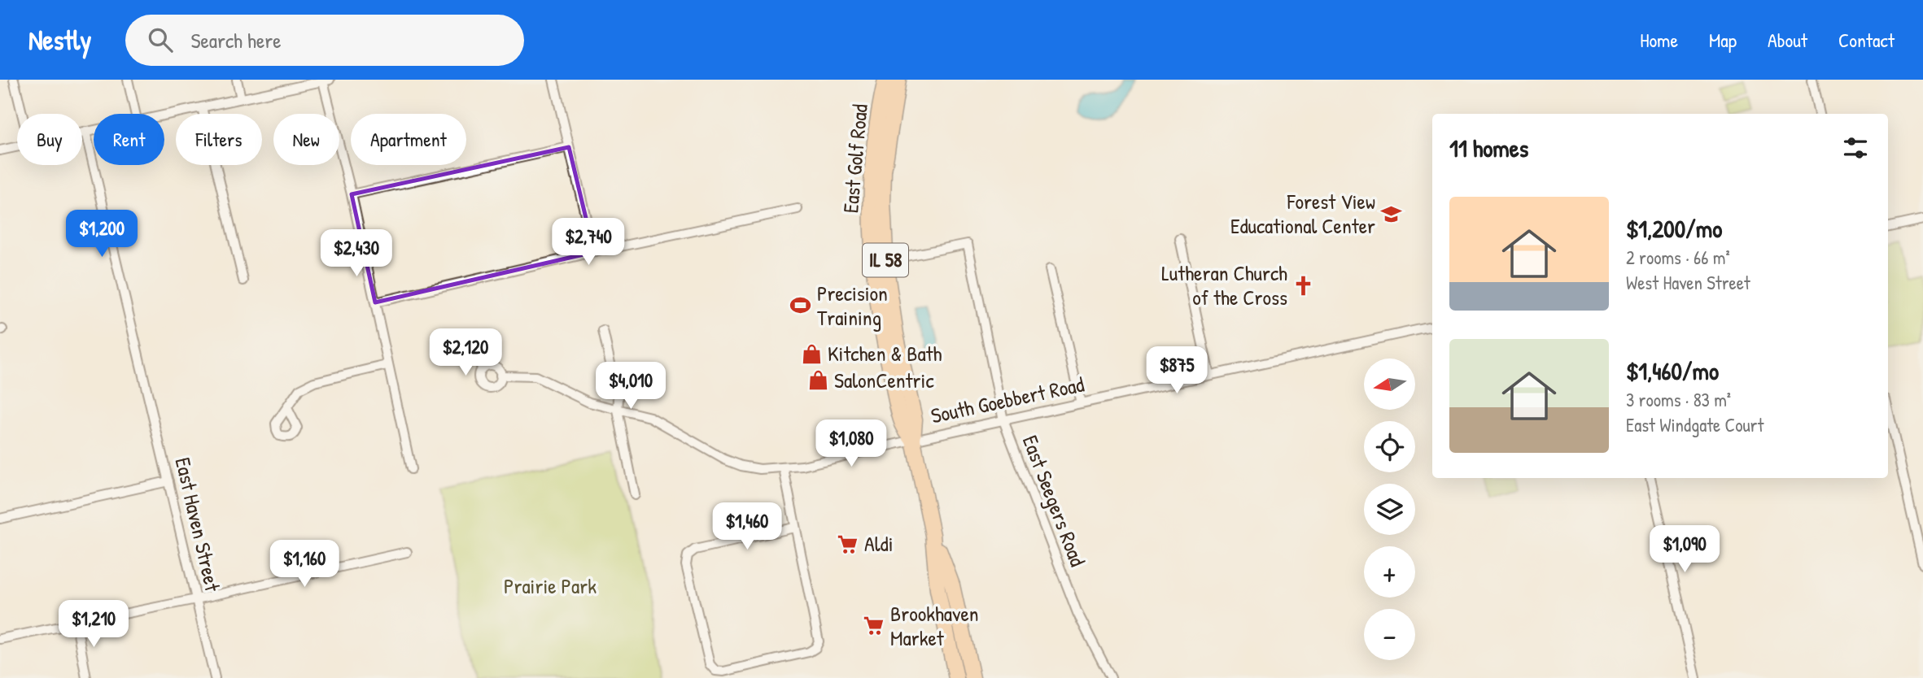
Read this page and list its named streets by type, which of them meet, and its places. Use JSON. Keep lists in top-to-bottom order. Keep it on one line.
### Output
{"streets":{"main road":["East Golf Road","IL 58"],"street":["South Goebbert Road","East Seegers Road","East Haven Street"]},"crossings":[["East Golf Road","South Goebbert Road"],["East Golf Road","East Seegers Road"],["South Goebbert Road","East Seegers Road"]],"parks":["Prairie Park"],"places":{"school or university":["Forest View Educational Center"],"church":["Lutheran Church of the Cross"],"sports":["Precision Training"],"shop":["Kitchen & Bath","SalonCentric"],"supermarket":["Aldi","Brookhaven Market"]},"north":"left","page":{"header":"Nestly","search":"Search here","nav":["Home","Map","About","Contact"],"chip":["Buy","Rent","Filters","New","Apartment"],"heading":"11 homes","list":[{"name":"$1,200/mo","note":"2 rooms · 66 m² · West Haven Street"},{"name":"$1,460/mo","note":"3 rooms · 83 m² · East Windgate Court"}],"price":["$1,200","$2,740","$2,430","$2,120","$875","$4,010","$1,080","$1,460","$1,090","$1,160","$1,210"],"map_buttons":["+","−"]}}
